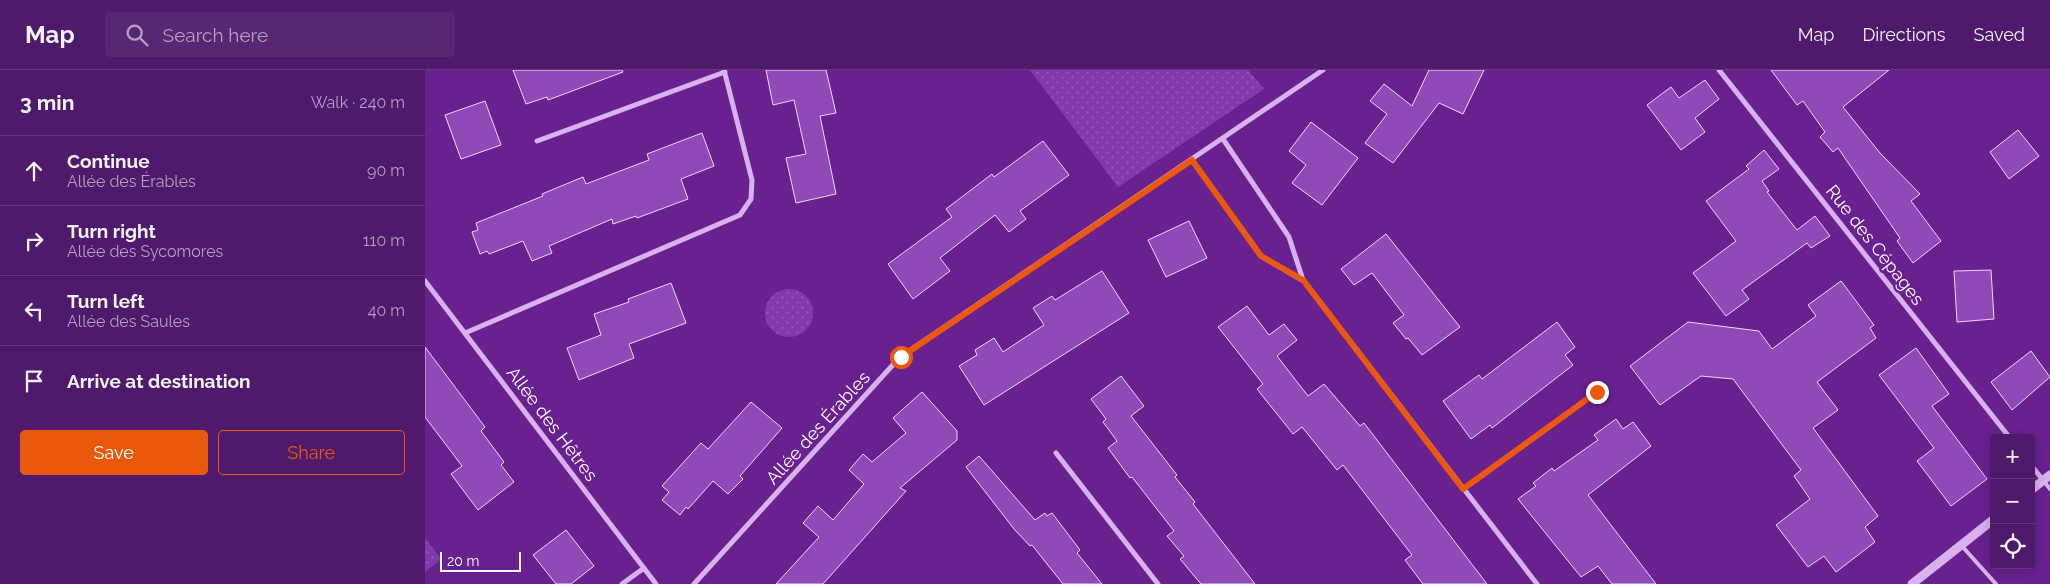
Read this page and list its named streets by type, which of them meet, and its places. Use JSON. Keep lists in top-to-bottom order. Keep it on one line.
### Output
{"streets":{"street":["Rue des Cépages","Allée des Hêtres","Allée des Érables"]},"scale_bar":"20 m","page":{"header":"Map","search":"Search here","nav":["Map","Directions","Saved"],"heading":["3 min","Walk · 240 m"],"list":[["Continue","Allée des Érables","90 m"],["Turn right","Allée des Sycomores","110 m"],["Turn left","Allée des Saules","40 m"],"Arrive at destination"],"buttons":["Save","Share"],"map_buttons":["+","−"],"scale":"20 m"}}
